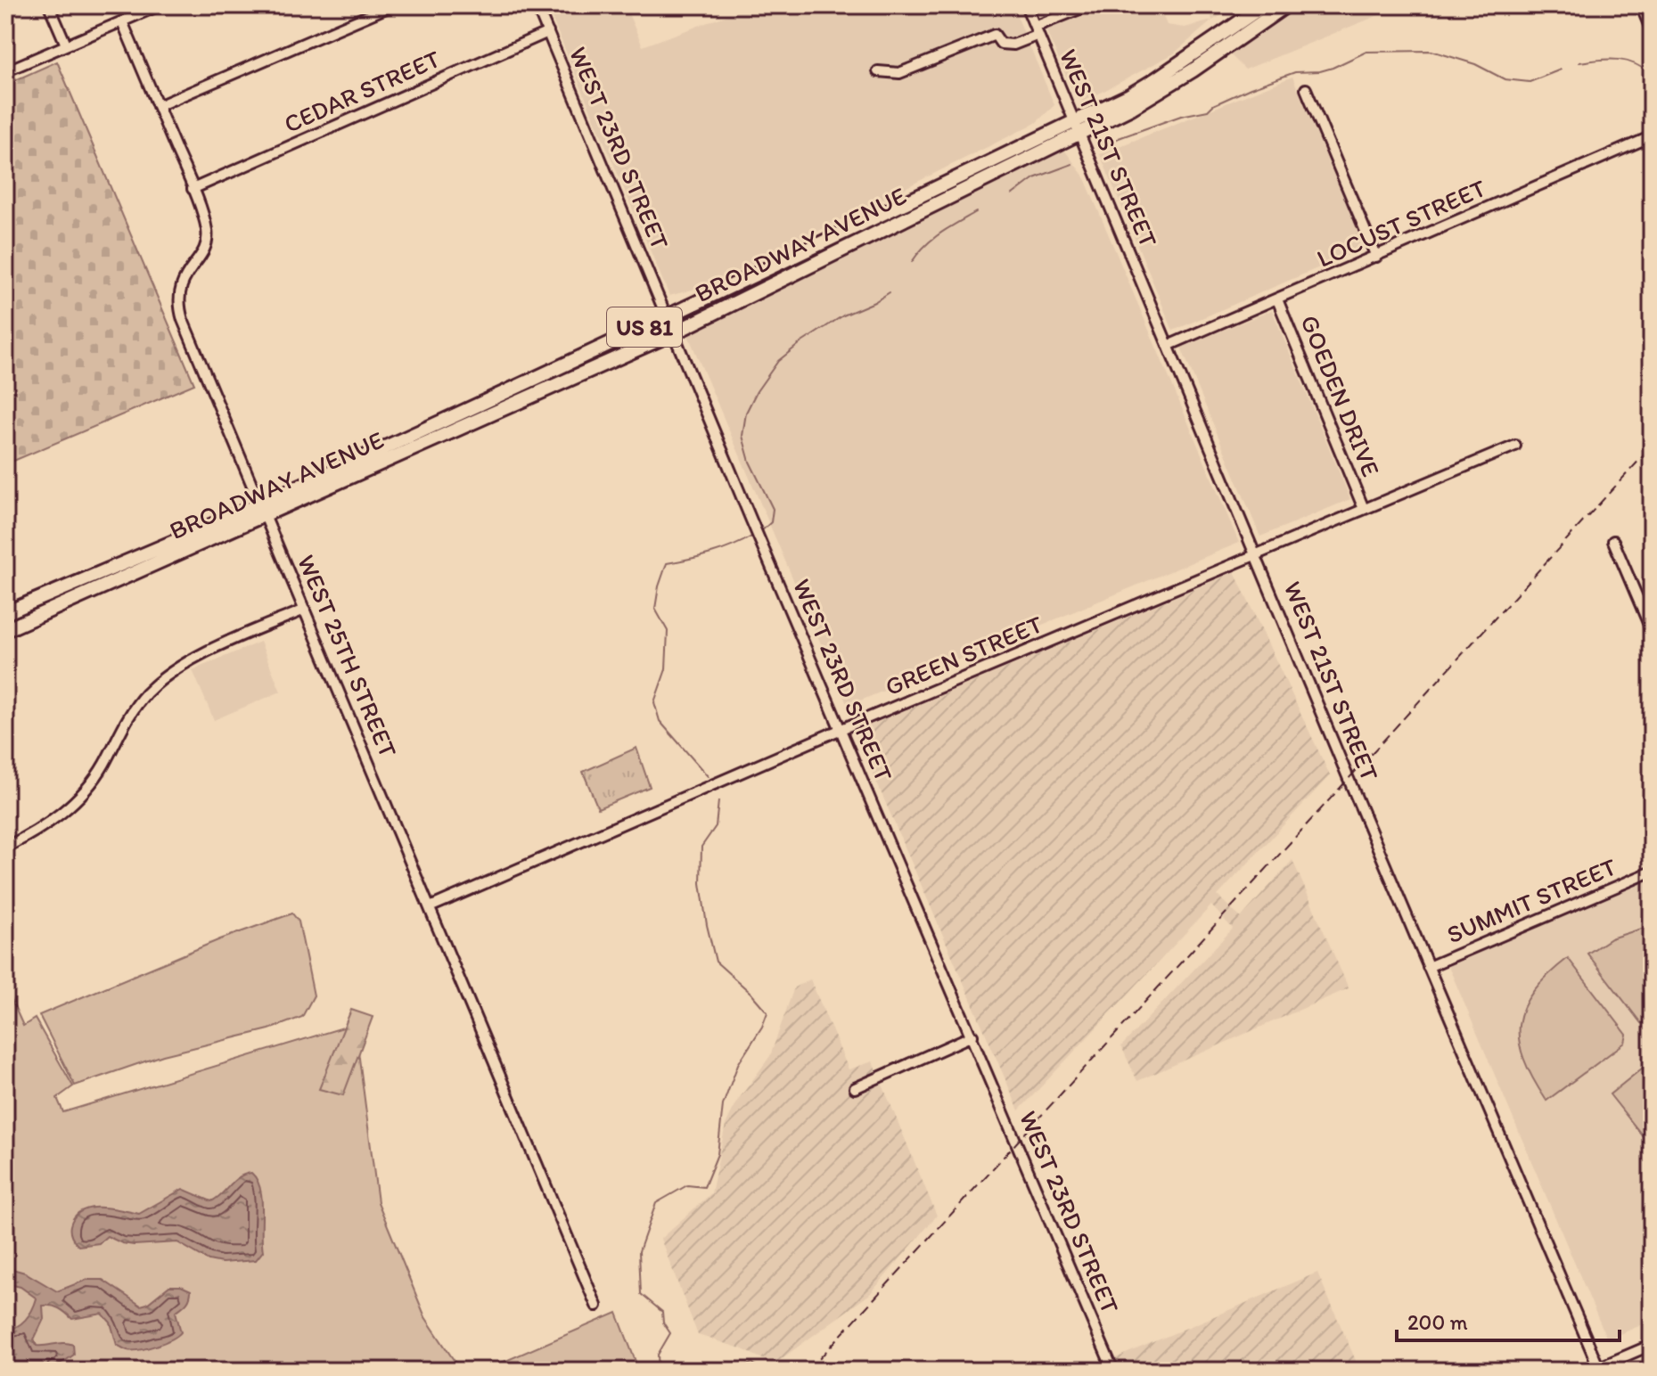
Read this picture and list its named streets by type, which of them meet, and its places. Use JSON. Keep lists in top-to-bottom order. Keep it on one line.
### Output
{"streets":{"highway":["BROADWAY AVENUE","US 81"],"street":["CEDAR STREET","WEST 23RD STREET","WEST 21ST STREET","LOCUST STREET","GOEDEN DRIVE","GREEN STREET","WEST 25TH STREET","SUMMIT STREET"]},"crossings":[["CEDAR STREET","WEST 23RD STREET"],["CEDAR STREET","WEST 25TH STREET"],["WEST 23RD STREET","BROADWAY AVENUE"],["WEST 23RD STREET","GREEN STREET"],["WEST 21ST STREET","LOCUST STREET"],["WEST 21ST STREET","BROADWAY AVENUE"],["WEST 21ST STREET","GREEN STREET"],["WEST 21ST STREET","SUMMIT STREET"],["LOCUST STREET","GOEDEN DRIVE"],["BROADWAY AVENUE","WEST 25TH STREET"],["GOEDEN DRIVE","GREEN STREET"],["GREEN STREET","WEST 25TH STREET"]],"scale_bar":"200 m"}
